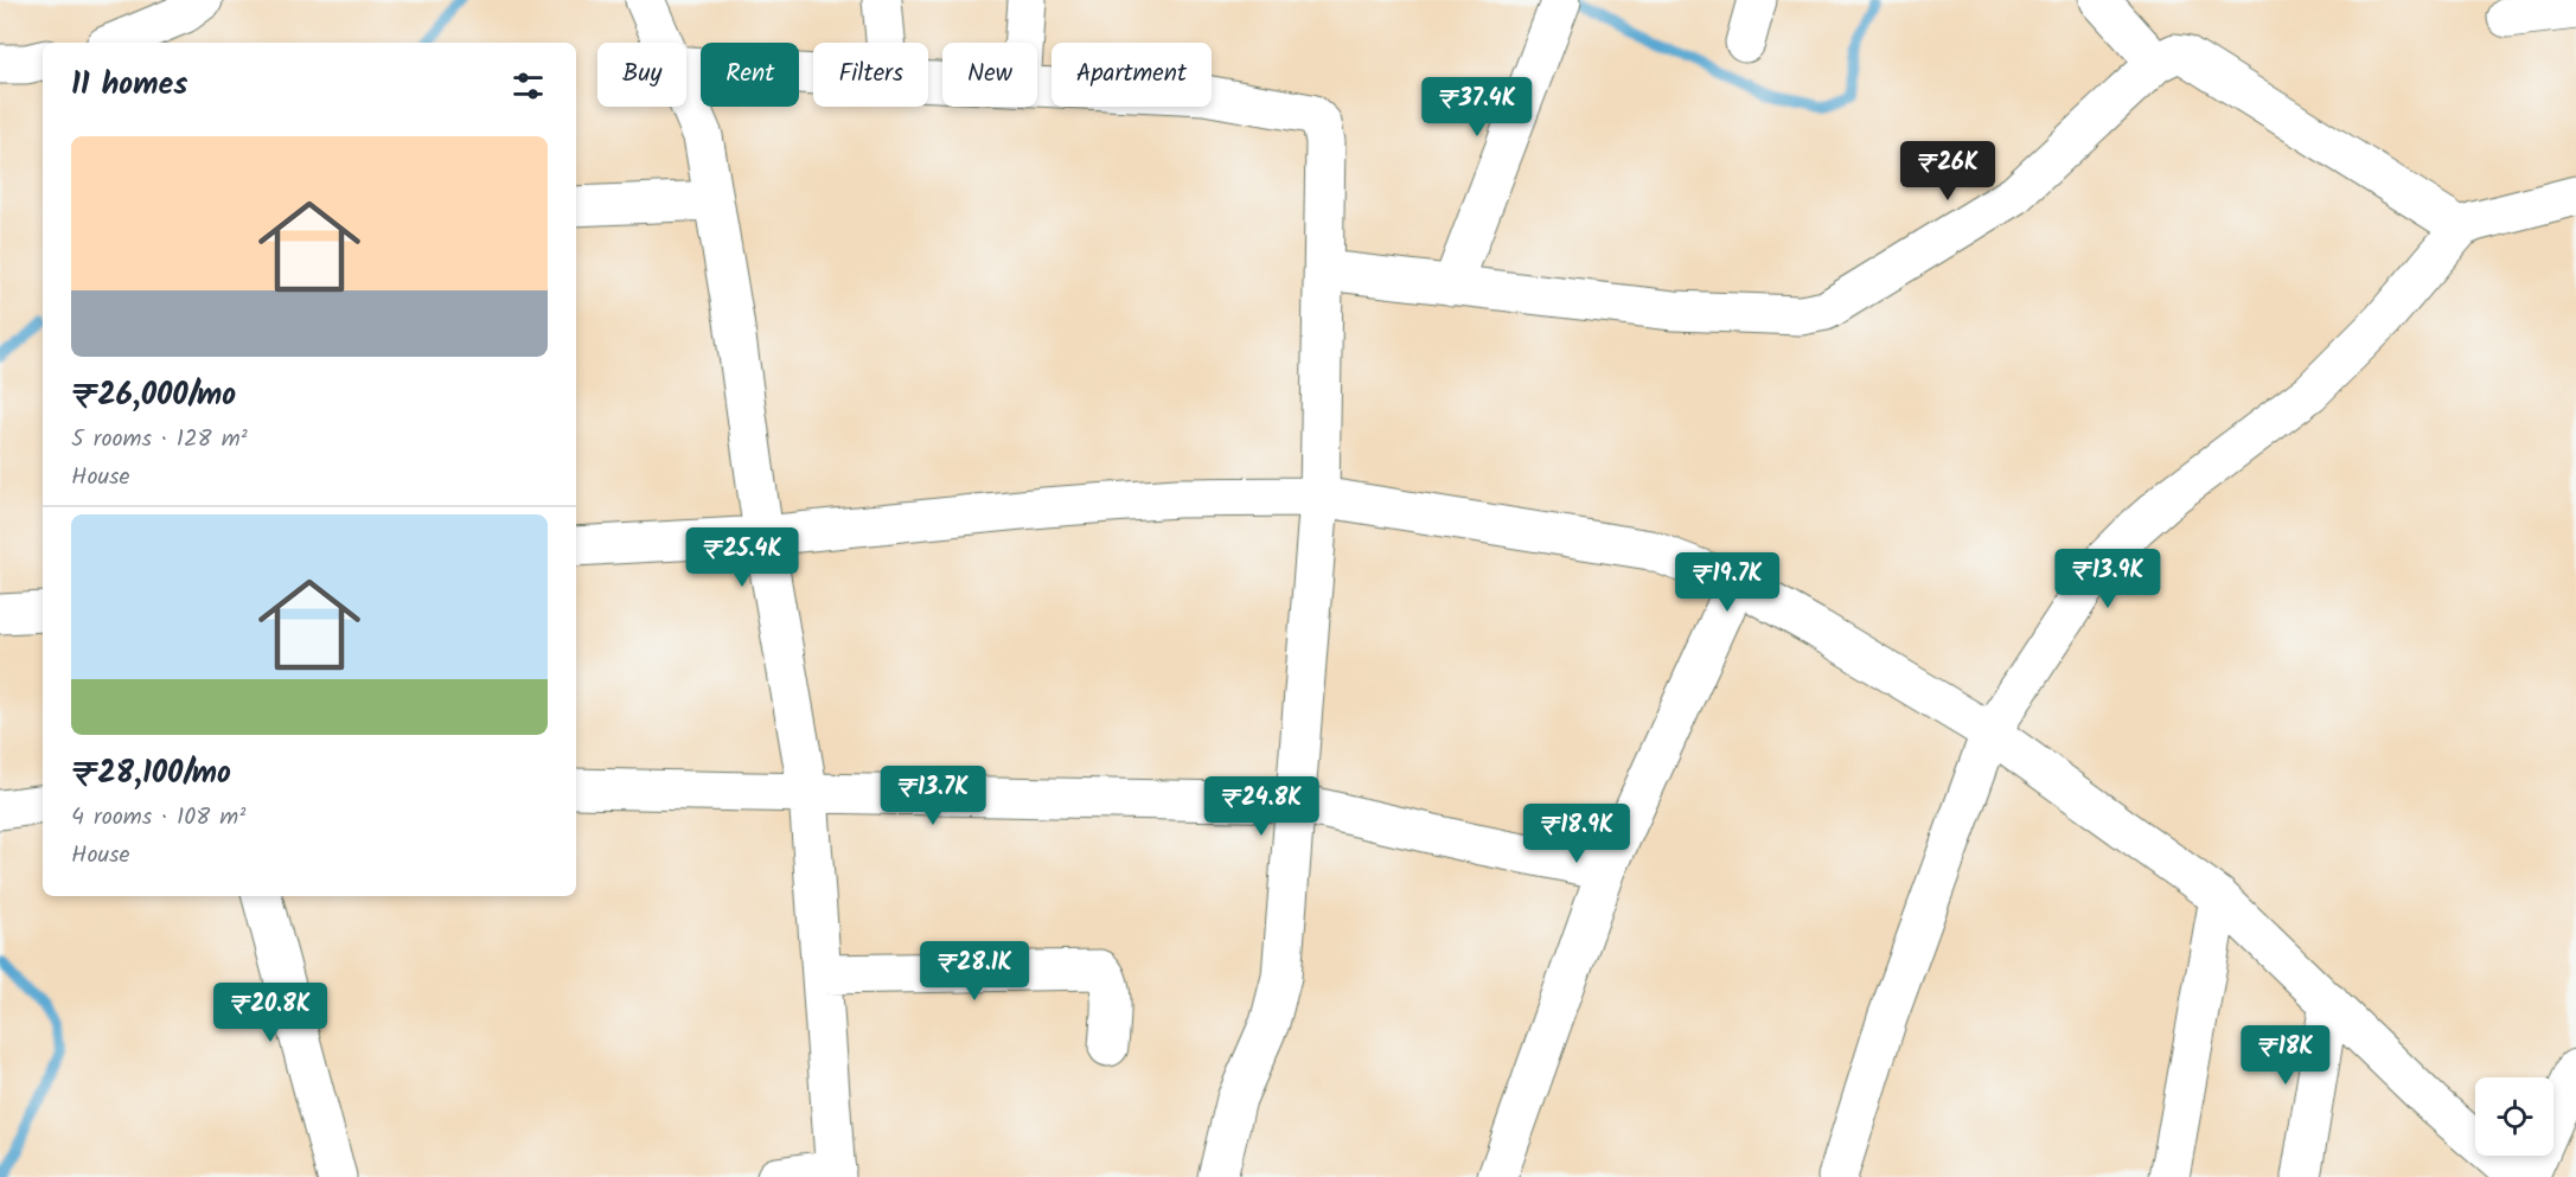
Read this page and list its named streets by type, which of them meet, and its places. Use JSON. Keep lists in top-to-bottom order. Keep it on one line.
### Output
{"page":{"chip":["Buy","Rent","Filters","New","Apartment"],"heading":"11 homes","price":["₹37.4K","₹26K","₹25.4K","₹13.9K","₹19.7K","₹13.7K","₹24.8K","₹18.9K","₹28.1K","₹20.8K","₹18K"],"list":[{"name":"₹26,000/mo","note":"5 rooms · 128 m² · House"},{"name":"₹28,100/mo","note":"4 rooms · 108 m² · House"}]}}
